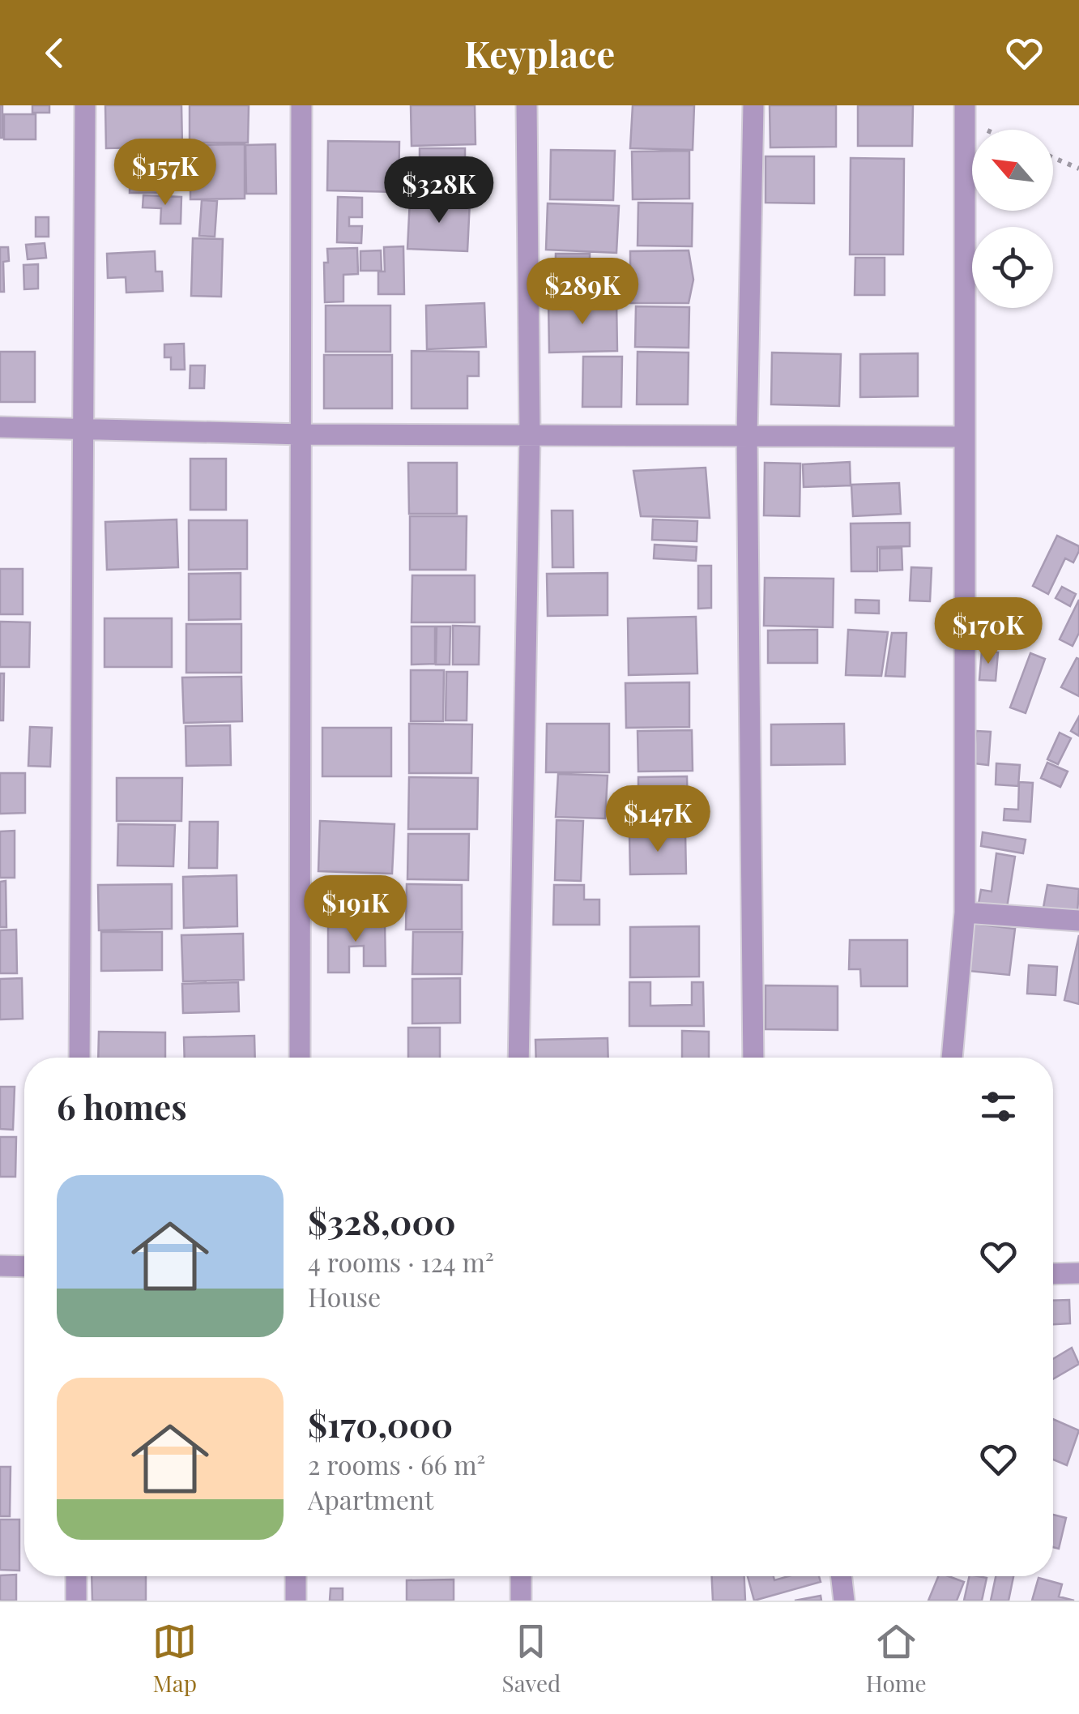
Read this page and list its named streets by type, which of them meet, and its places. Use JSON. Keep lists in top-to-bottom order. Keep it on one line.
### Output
{"north":"top left","page":{"header":"Keyplace","price":["$157K","$328K","$289K","$170K","$147K","$191K"],"heading":"6 homes","list":[{"name":"$328,000","note":"4 rooms · 124 m² · House"},{"name":"$170,000","note":"2 rooms · 66 m² · Apartment"}],"tabs":["Map","Saved","Home"]}}
